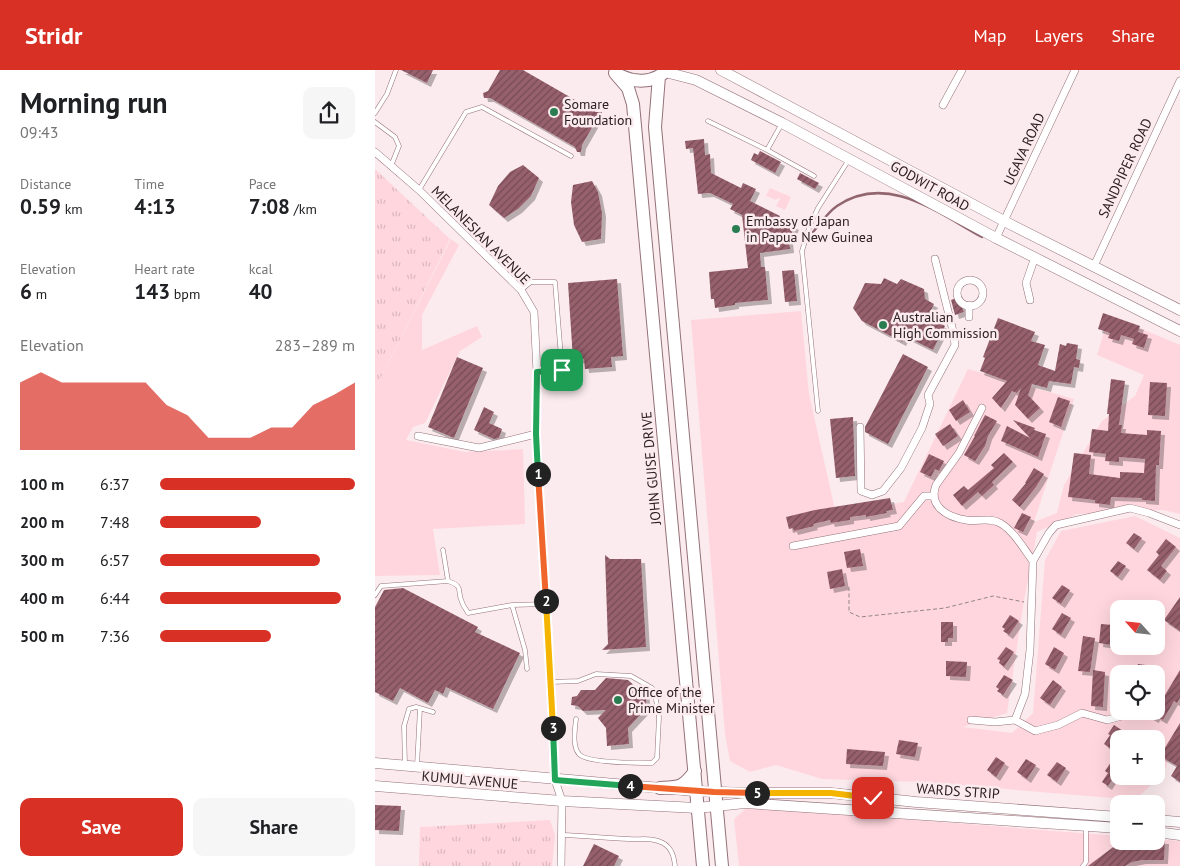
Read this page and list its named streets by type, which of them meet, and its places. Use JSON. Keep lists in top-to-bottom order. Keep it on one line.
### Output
{"streets":{"highway":["JOHN GUISE DRIVE"],"street":["UGAVA ROAD","SANDPIPER ROAD","GODWIT ROAD","MELANESIAN AVENUE","KUMUL AVENUE","WARDS STRIP"]},"crossings":[["UGAVA ROAD","GODWIT ROAD"],["SANDPIPER ROAD","GODWIT ROAD"],["MELANESIAN AVENUE","KUMUL AVENUE"],["MELANESIAN AVENUE","WARDS STRIP"],["JOHN GUISE DRIVE","WARDS STRIP"],["KUMUL AVENUE","WARDS STRIP"]],"places":["Somare Foundation","Embassy of Japan in Papua New Guinea","Australian High Commission","Office of the Prime Minister"],"north":"top left","page":{"header":"Stridr","nav":["Map","Layers","Share"],"heading":["Morning run","09:43"],"stats":[["Distance","0.59 km"],["Time","4:13"],["Pace","7:08 /km"],["Elevation","6 m"],["Heart rate","143 bpm"],["kcal","40"]],"chart":["Elevation","283–289 m"],"pins":["1","2","3","4","5"],"list":[{"name":"100 m","note":"6:37"},{"name":"200 m","note":"7:48"},{"name":"300 m","note":"6:57"},{"name":"400 m","note":"6:44"},{"name":"500 m","note":"7:36"}],"map_buttons":["+","−"],"buttons":["Save","Share"]}}
